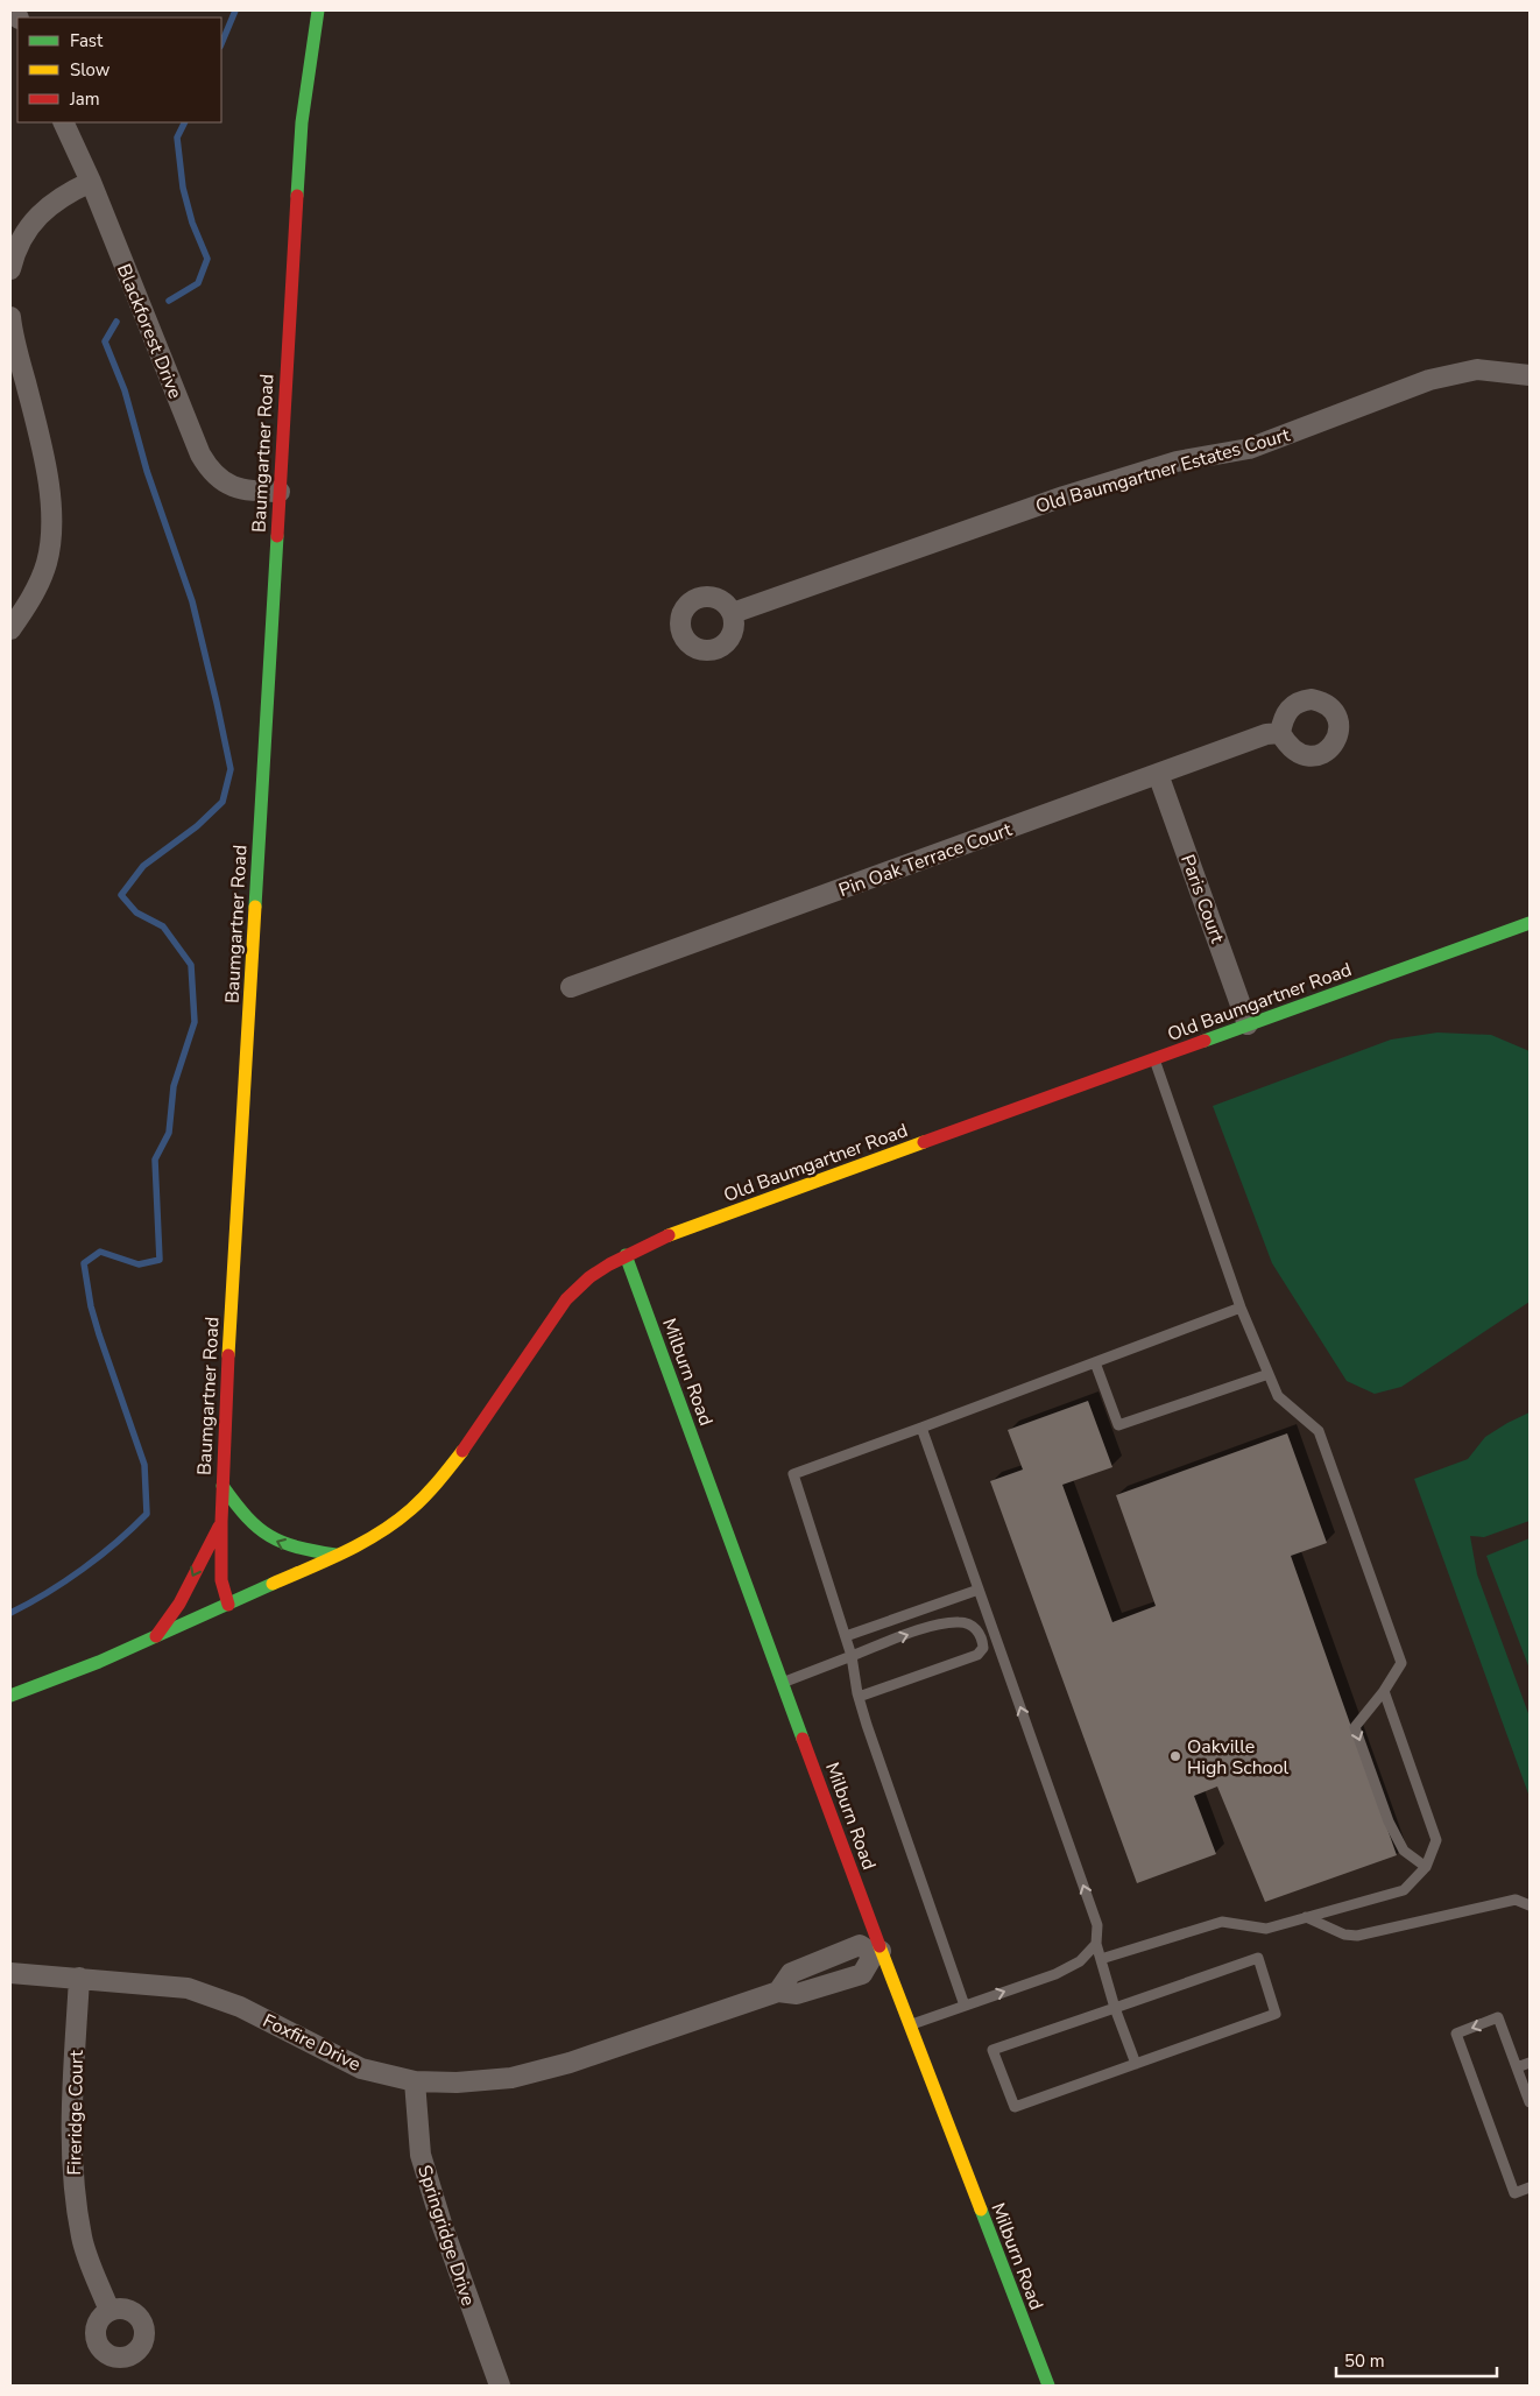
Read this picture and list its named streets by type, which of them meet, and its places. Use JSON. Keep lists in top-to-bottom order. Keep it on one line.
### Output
{"streets":{"street":["Blackforest Drive","Baumgartner Road","Old Baumgartner Estates Court","Pin Oak Terrace Court","Paris Court","Old Baumgartner Road","Milburn Road","Foxfire Drive","Fireridge Court","Springridge Drive"]},"crossings":[["Blackforest Drive","Baumgartner Road"],["Baumgartner Road","Old Baumgartner Road"],["Pin Oak Terrace Court","Paris Court"],["Paris Court","Old Baumgartner Road"],["Old Baumgartner Road","Milburn Road"],["Milburn Road","Foxfire Drive"],["Foxfire Drive","Fireridge Court"],["Foxfire Drive","Springridge Drive"]],"places":["Oakville High School"],"legend":["Fast","Slow","Jam"],"scale_bar":"50 m"}
